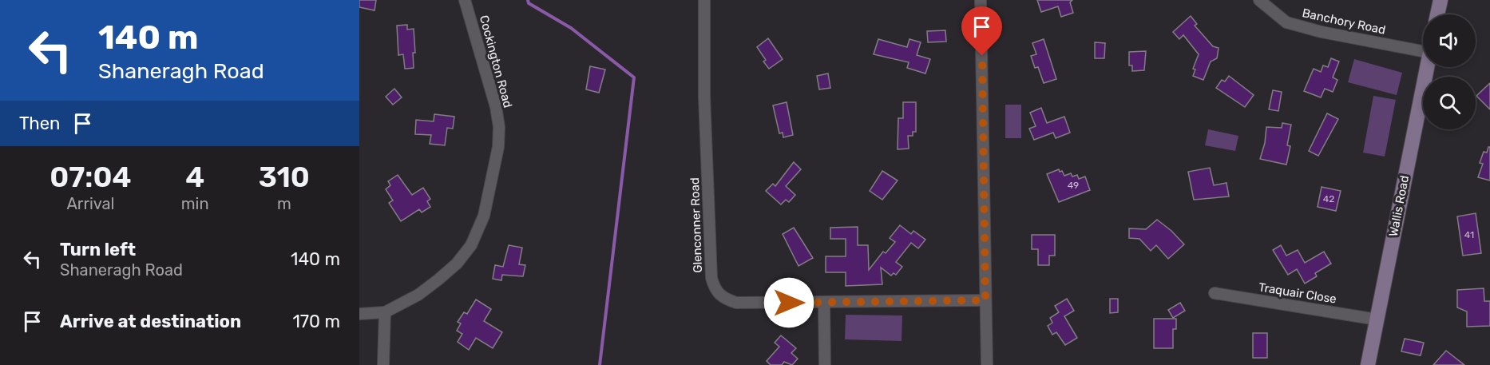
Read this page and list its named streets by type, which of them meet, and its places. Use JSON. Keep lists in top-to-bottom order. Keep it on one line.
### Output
{"streets":{"street":["Banchory Road","Cockington Road","Wallis Road","Glenconner Road","Traquair Close"]},"crossings":[["Wallis Road","Traquair Close"]],"house_numbers":["49","42","41"],"page":{"turn":["140 m","Shaneragh Road"],"then":"Then","eta":["07:04","Arrival","4","min","310","m"],"list":[{"name":"Turn left","note":"Shaneragh Road","value":"140 m"},{"name":"Arrive at destination","value":"170 m"}]}}
